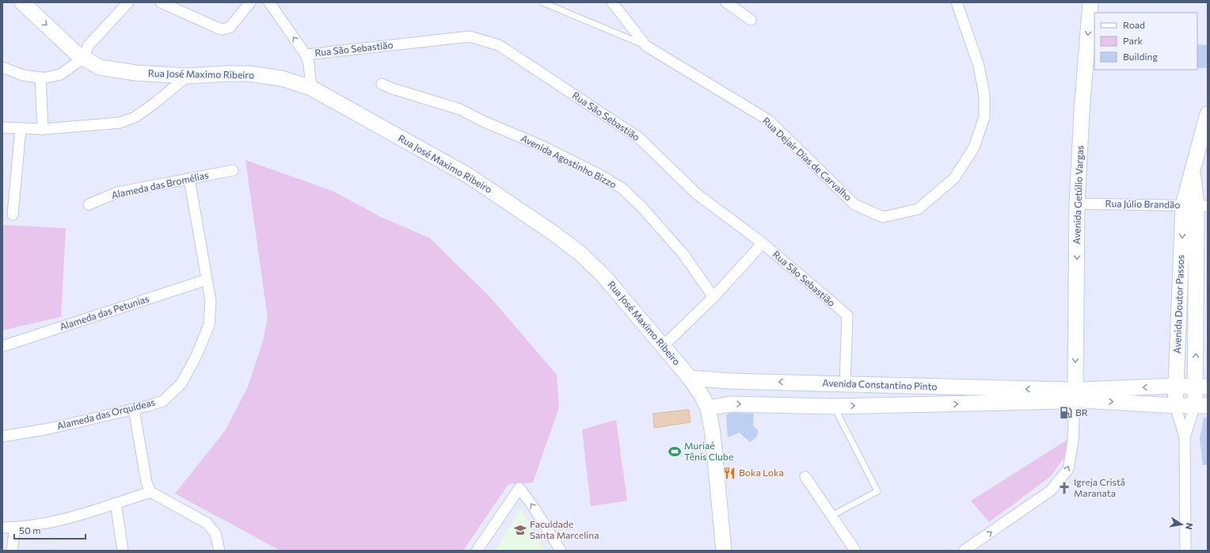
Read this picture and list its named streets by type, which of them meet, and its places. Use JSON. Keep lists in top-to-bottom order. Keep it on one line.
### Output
{"streets":{"street":["Rua São Sebastião","Rua José Maximo Ribeiro","Rua Dejair Dias de Carvalho","Avenida Agostinho Bizzo","Alameda das Bromélias","Avenida Getúlio Vargas","Rua Júlio Brandão","Avenida Doutor Passos","Alameda das Petunias","Avenida Constantino Pinto","Alameda das Orquídeas"]},"crossings":[["Rua São Sebastião","Avenida Constantino Pinto"],["Rua José Maximo Ribeiro","Avenida Constantino Pinto"],["Alameda das Bromélias","Alameda das Orquídeas"],["Avenida Getúlio Vargas","Rua Júlio Brandão"],["Avenida Getúlio Vargas","Avenida Constantino Pinto"],["Rua Júlio Brandão","Avenida Doutor Passos"],["Avenida Doutor Passos","Avenida Constantino Pinto"],["Alameda das Petunias","Alameda das Orquídeas"]],"one_way":["Avenida Getúlio Vargas"],"places":{"fuel station":["BR"],"sports":["Muriaé Tênis Clube"],"restaurant":["Boka Loka"],"church":["Igreja Cristâ Maranata"],"school or university":["Faculdade Santa Marcelina"]},"legend":["Road","Park","Building"],"scale_bar":"50 m","north":"right"}
